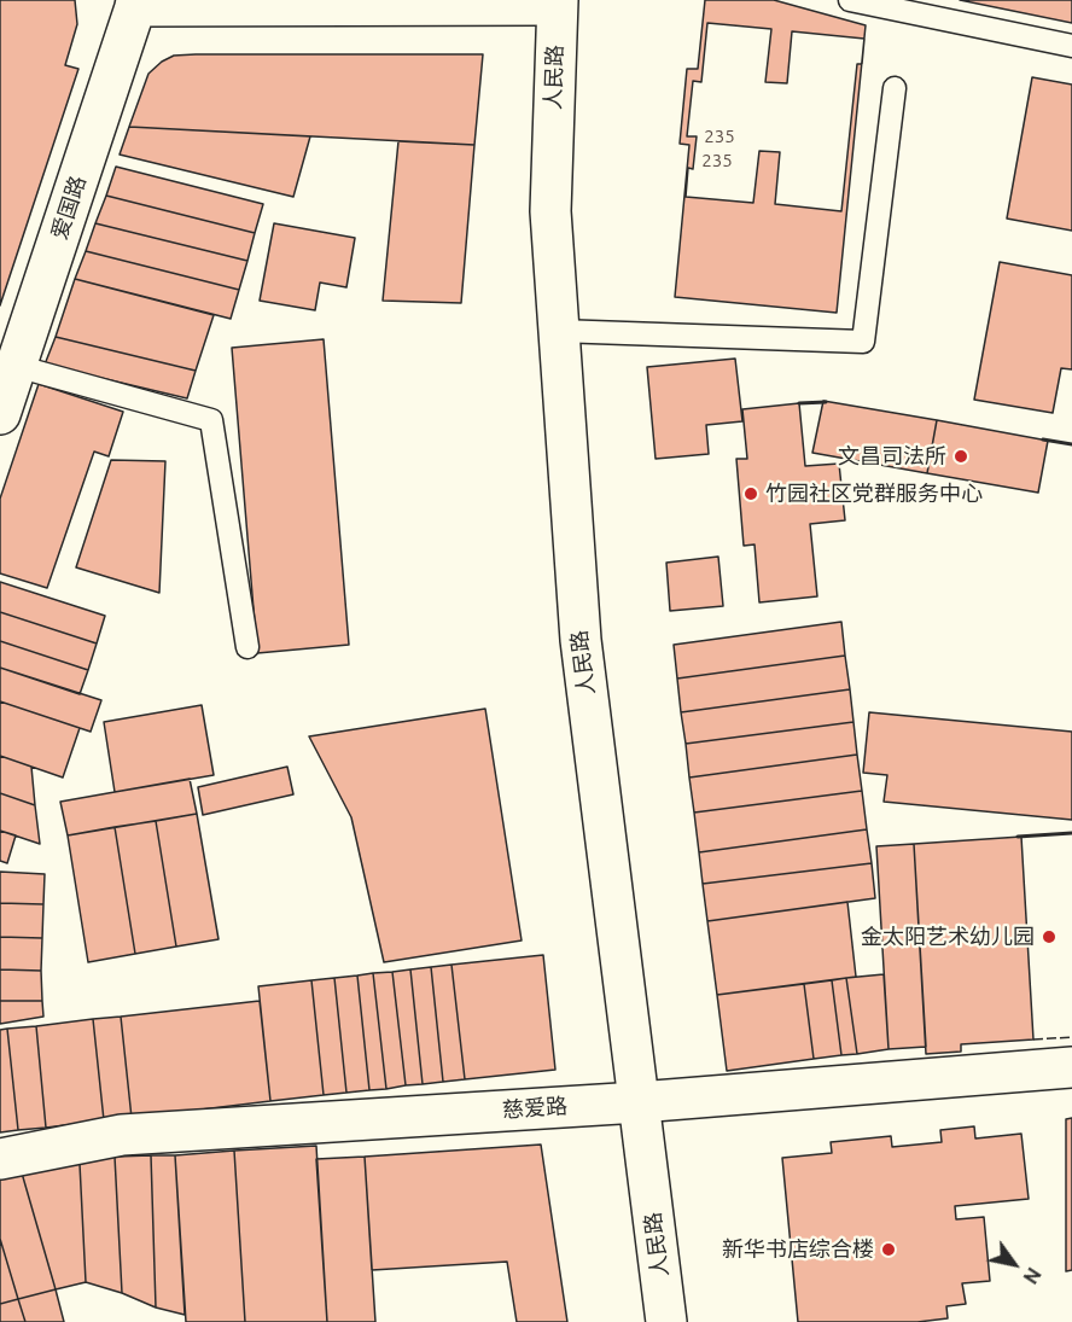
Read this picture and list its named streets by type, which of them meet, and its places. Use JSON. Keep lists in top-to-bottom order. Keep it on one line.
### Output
{"streets":{"street":["人民路","爱国路","慈爱路"]},"crossings":[["人民路","慈爱路"]],"places":["文昌司法所","竹园社区党群服务中心","金太阳艺术幼儿园","新华书店综合楼"],"house_numbers":["235","235"],"north":"bottom right"}
